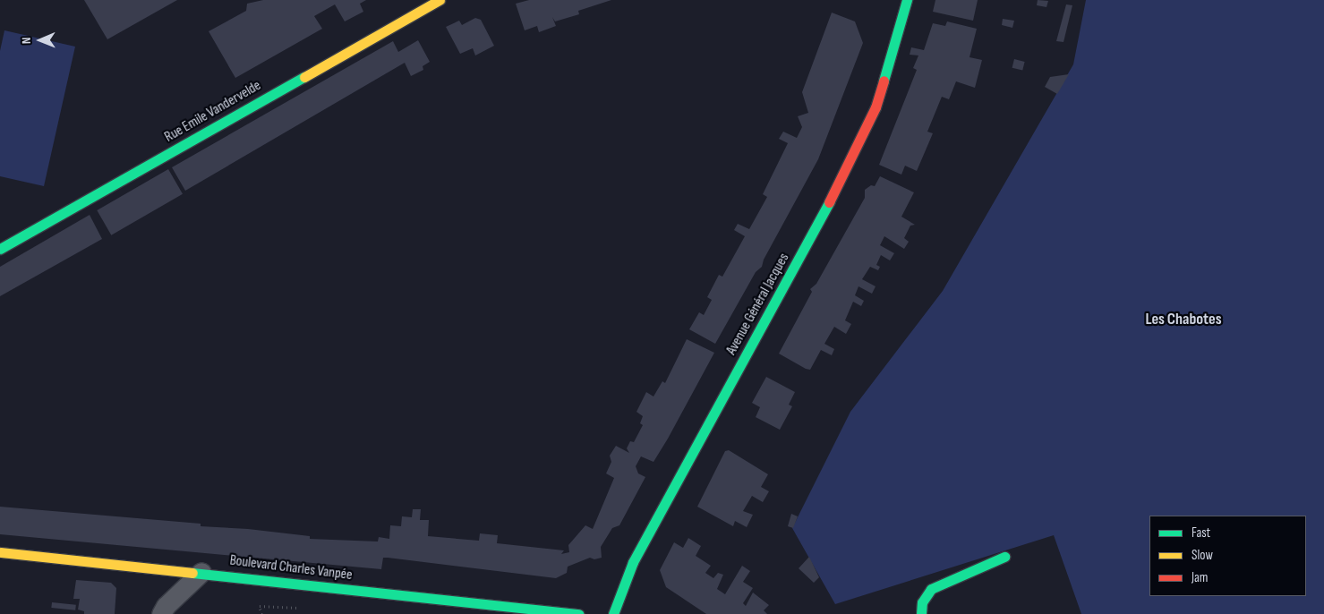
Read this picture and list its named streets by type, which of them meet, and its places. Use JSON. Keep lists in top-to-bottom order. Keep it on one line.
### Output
{"streets":{"main road":["Rue Emile Vandervelde","Avenue Général Jacques","Boulevard Charles Vanpée"]},"districts":["Les Chabotes"],"legend":["Fast","Slow","Jam"],"north":"left"}
